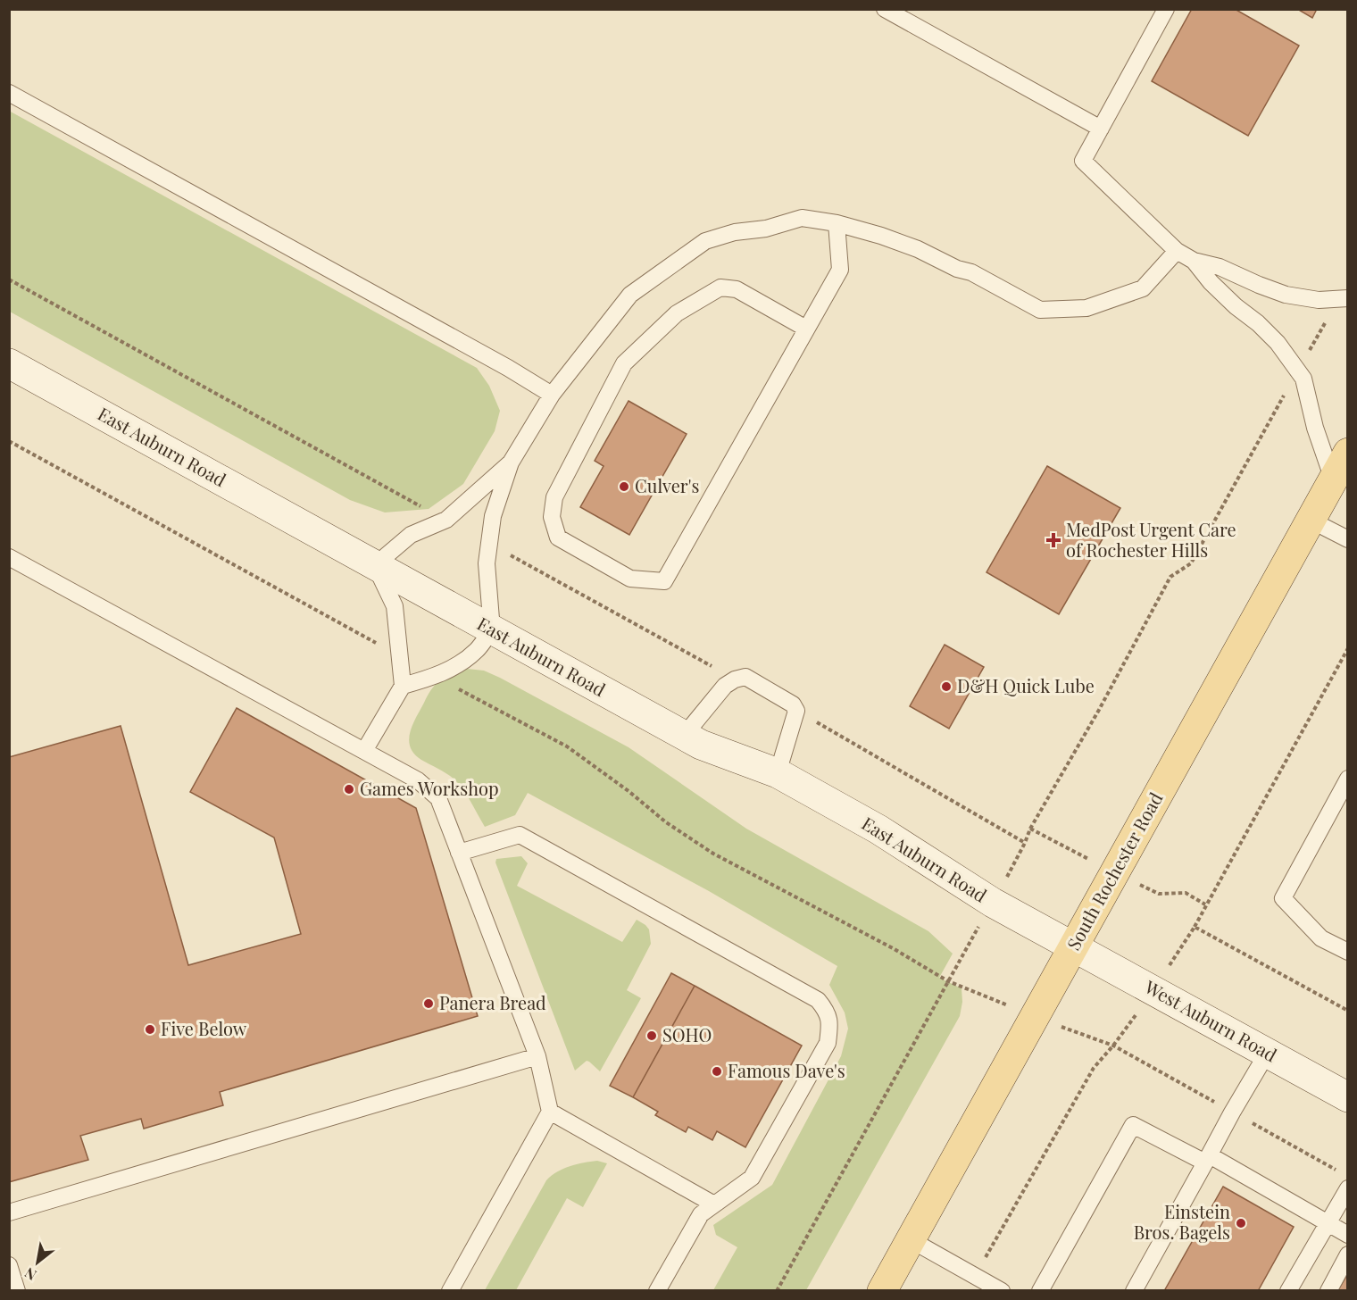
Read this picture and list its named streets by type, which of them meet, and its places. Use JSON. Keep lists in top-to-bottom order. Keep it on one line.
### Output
{"streets":{"main road":["East Auburn Road","South Rochester Road","West Auburn Road"]},"crossings":[["East Auburn Road","South Rochester Road"],["East Auburn Road","West Auburn Road"],["South Rochester Road","West Auburn Road"]],"places":{"other":["Culver's","D&H Quick Lube","Games Workshop","Panera Bread","Five Below","SOHO","Famous Dave's","Einstein Bros. Bagels"],"health":["MedPost Urgent Care of Rochester Hills"]},"north":"bottom left"}
